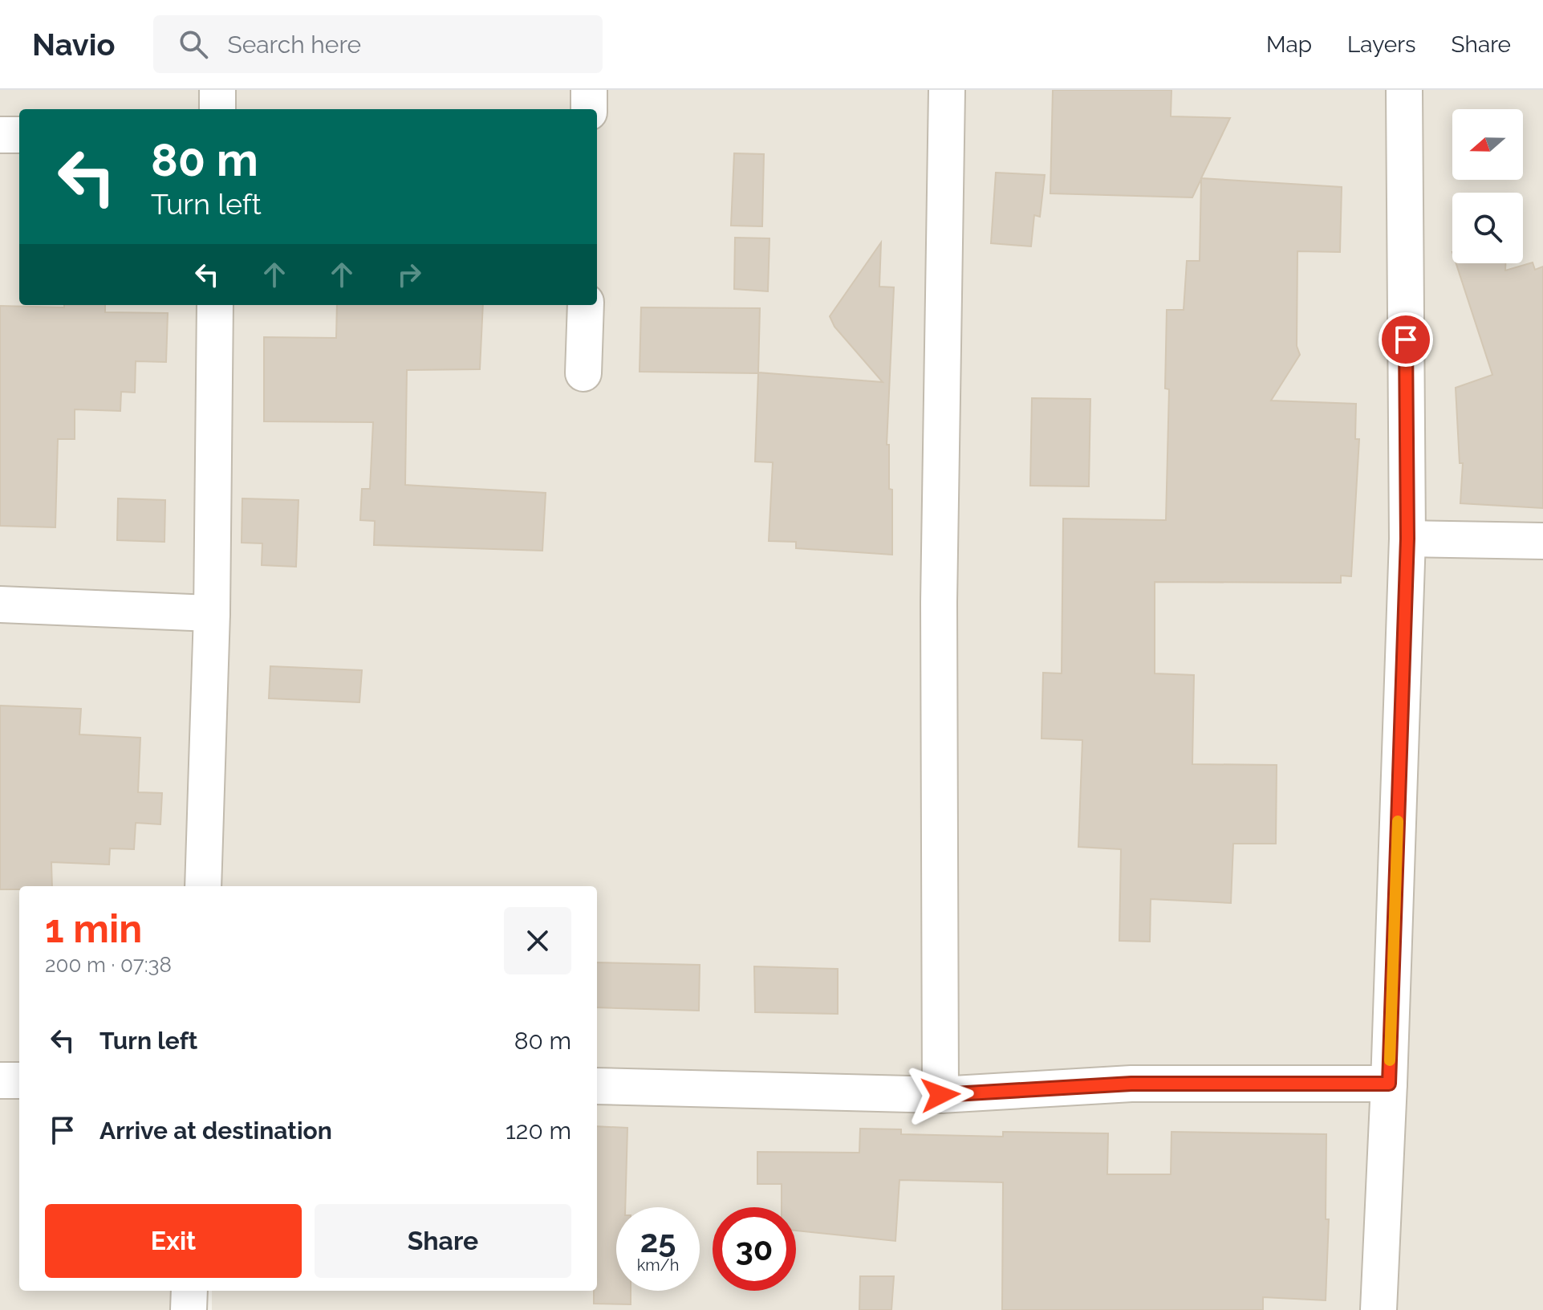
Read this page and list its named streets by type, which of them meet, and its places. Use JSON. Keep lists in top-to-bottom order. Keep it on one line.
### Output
{"north":"left","page":{"header":"Navio","search":"Search here","nav":["Map","Layers","Share"],"turn":["80 m","Turn left"],"heading":["1 min","200 m · 07:38"],"list":[{"name":"Turn left","value":"80 m"},{"name":"Arrive at destination","value":"120 m"}],"buttons":["Exit","Share"],"speed":"25 km/h","limit":"30"}}
